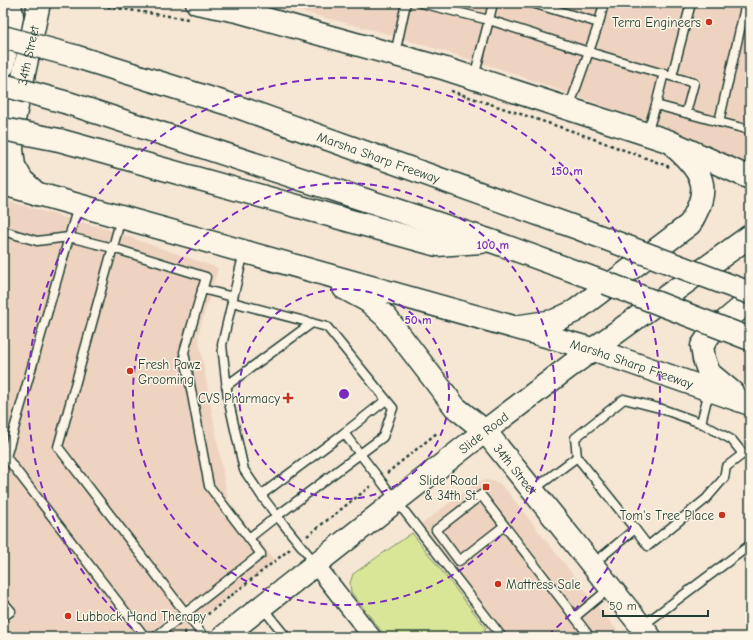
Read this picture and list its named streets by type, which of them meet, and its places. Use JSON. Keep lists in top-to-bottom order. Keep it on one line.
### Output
{"streets":{"main road":["34th Street","Marsha Sharp Freeway","Slide Road"]},"crossings":[["34th Street","Marsha Sharp Freeway"],["34th Street","Slide Road"],["Marsha Sharp Freeway","Slide Road"]],"places":{"other":["Terra Engineers","Fresh Pawz Grooming","Tom's Tree Place","Mattress Sale","Lubbock Hand Therapy"],"health":["CVS Pharmacy"],"transit":["Slide Road & 34th St."]},"scale_bar":"50 m","rings":["150 m","100 m","50 m"]}
